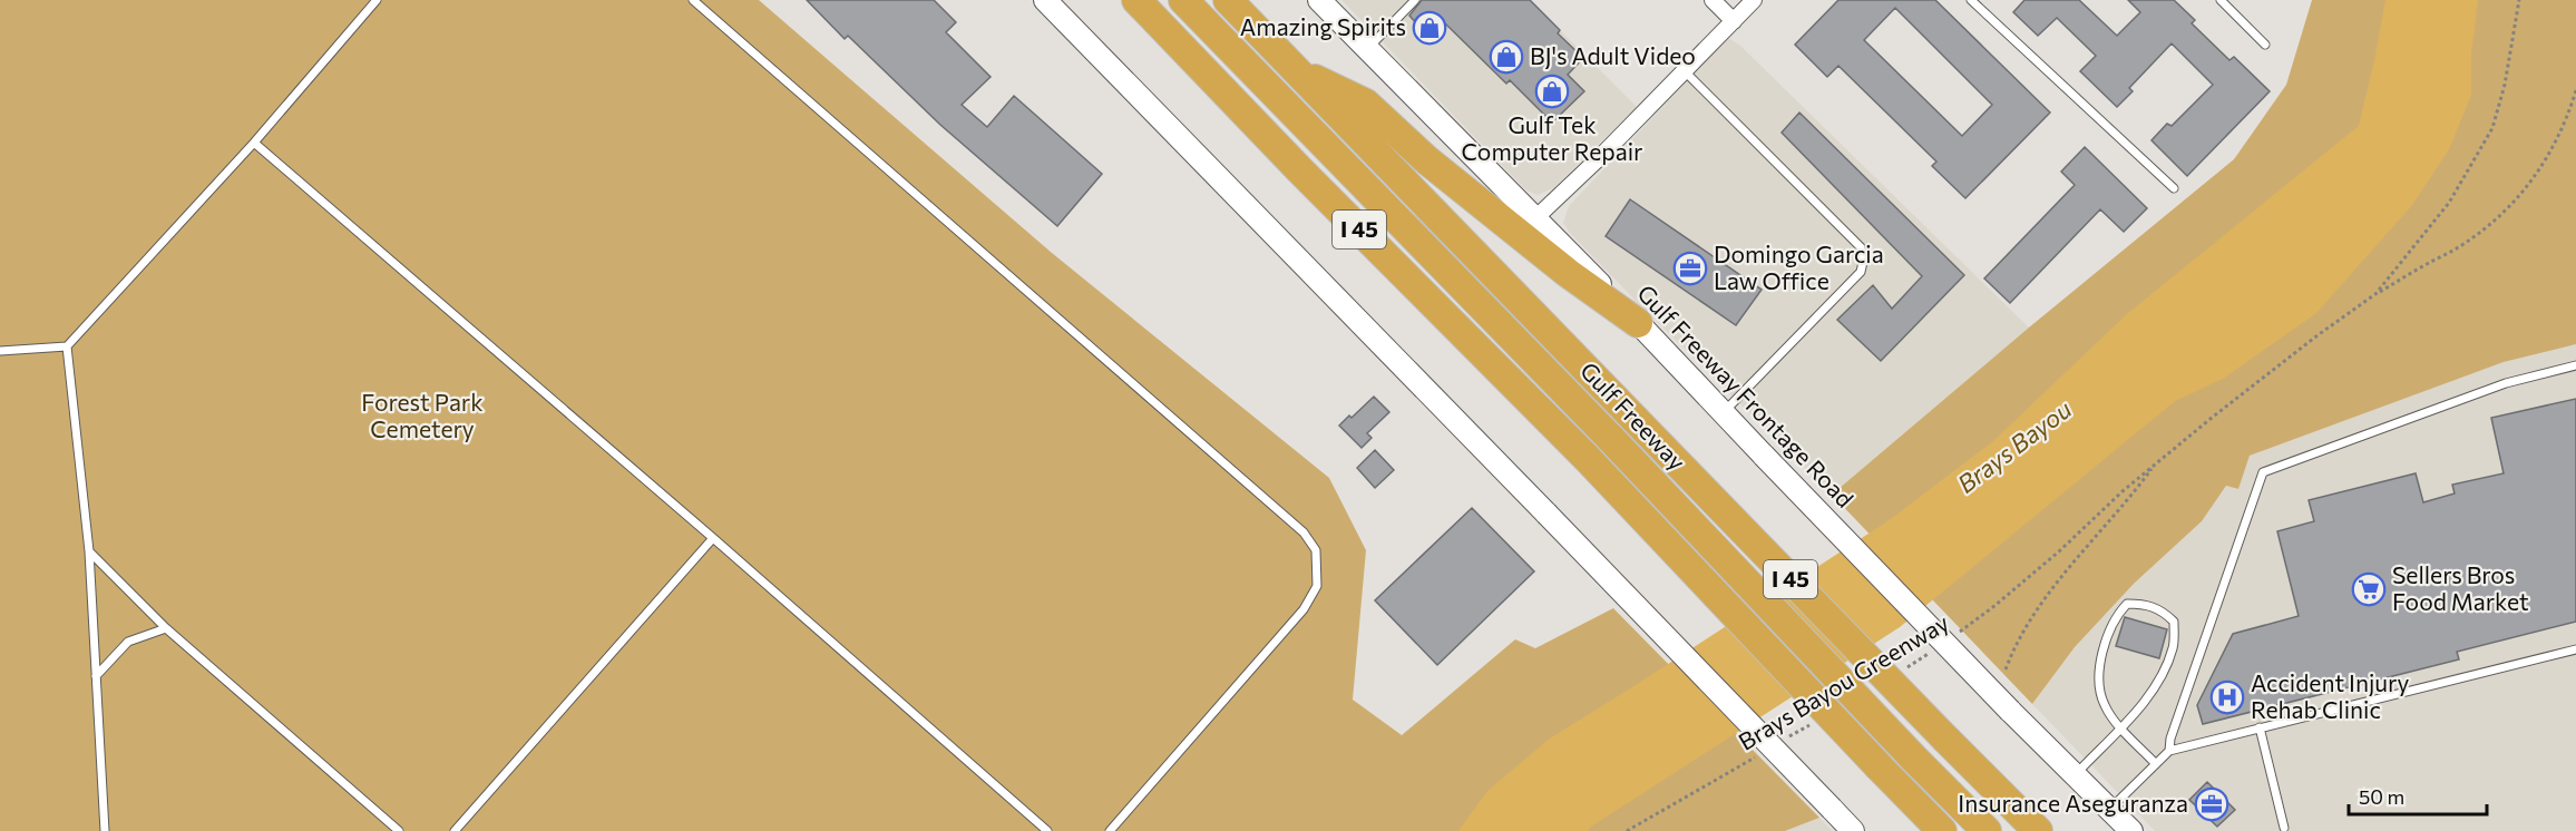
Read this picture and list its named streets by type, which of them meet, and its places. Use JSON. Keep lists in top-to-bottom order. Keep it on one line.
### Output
{"streets":{"highway":["I 45","Gulf Freeway"],"main road":["Gulf Freeway Frontage Road"],"path":["Brays Bayou Greenway"]},"water":["Brays Bayou"],"parks":["Forest Park Cemetery"],"places":{"shop":["Amazing Spirits","BJ's Adult Video","Gulf Tek Computer Repair"],"office":["Domingo Garcia Law Office","Insurance Aseguranza"],"supermarket":["Sellers Bros Food Market"],"hospital":["Accident Injury Rehab Clinic"]},"scale_bar":"50 m"}
